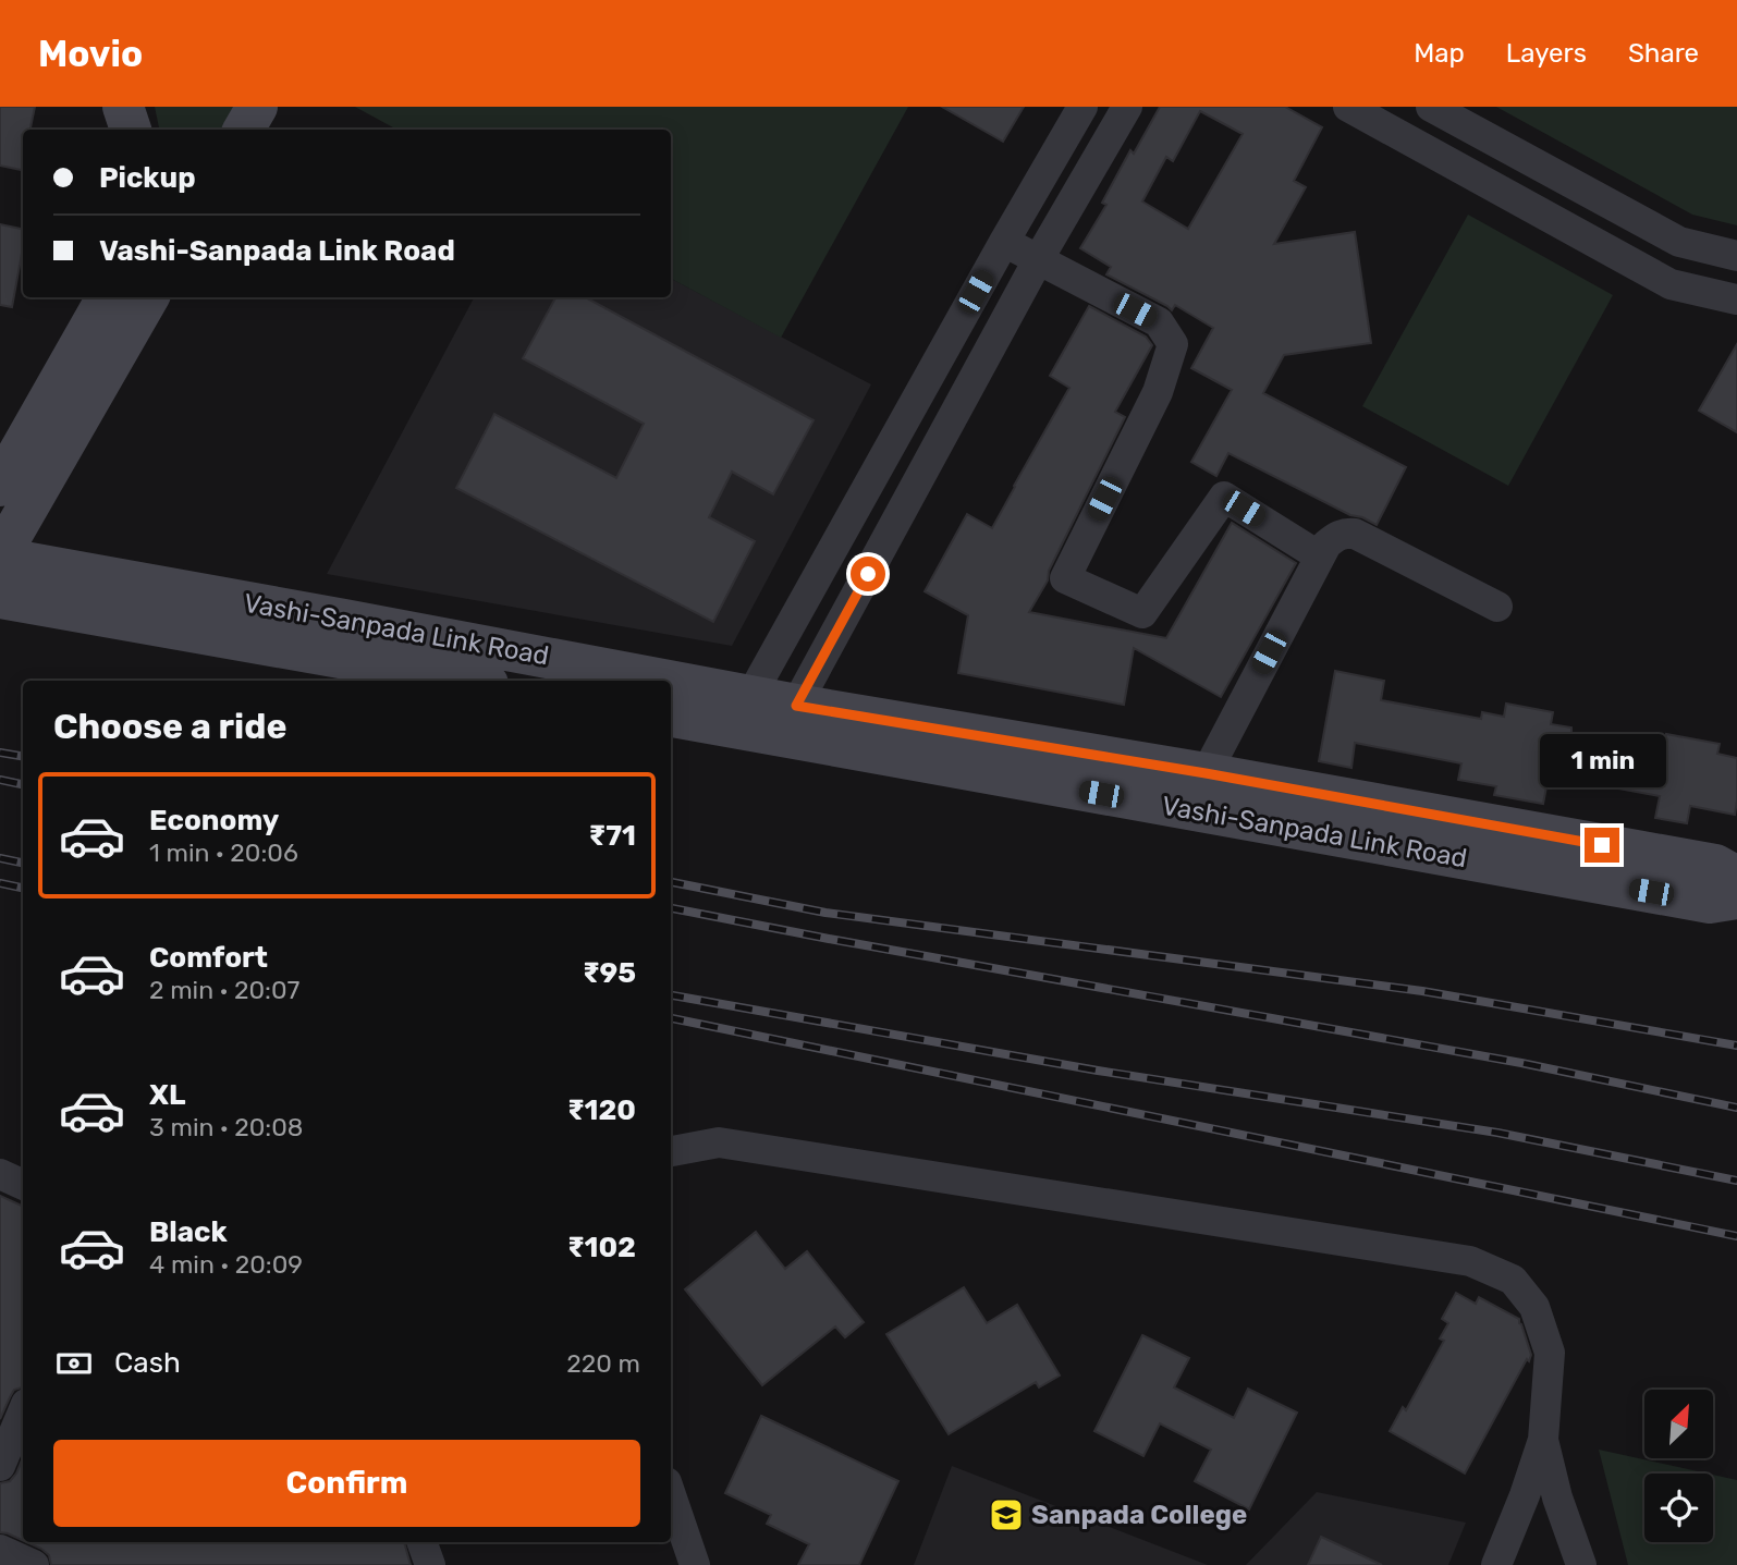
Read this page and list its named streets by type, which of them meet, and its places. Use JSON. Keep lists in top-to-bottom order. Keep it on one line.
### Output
{"streets":{"main road":["Vashi-Sanpada Link Road"]},"places":{"school or university":["Sanpada College"]},"north":"top right","page":{"header":"Movio","nav":["Map","Layers","Share"],"banner":["Pickup","Vashi-Sanpada Link Road"],"heading":"Choose a ride","bubble":"1 min","list":[{"name":"Economy","note":"1 min · 20:06","value":"₹71"},{"name":"Comfort","note":"2 min · 20:07","value":"₹95"},{"name":"XL","note":"3 min · 20:08","value":"₹120"},{"name":"Black","note":"4 min · 20:09","value":"₹102"}],"pay":["Cash","220 m"],"buttons":"Confirm"}}
